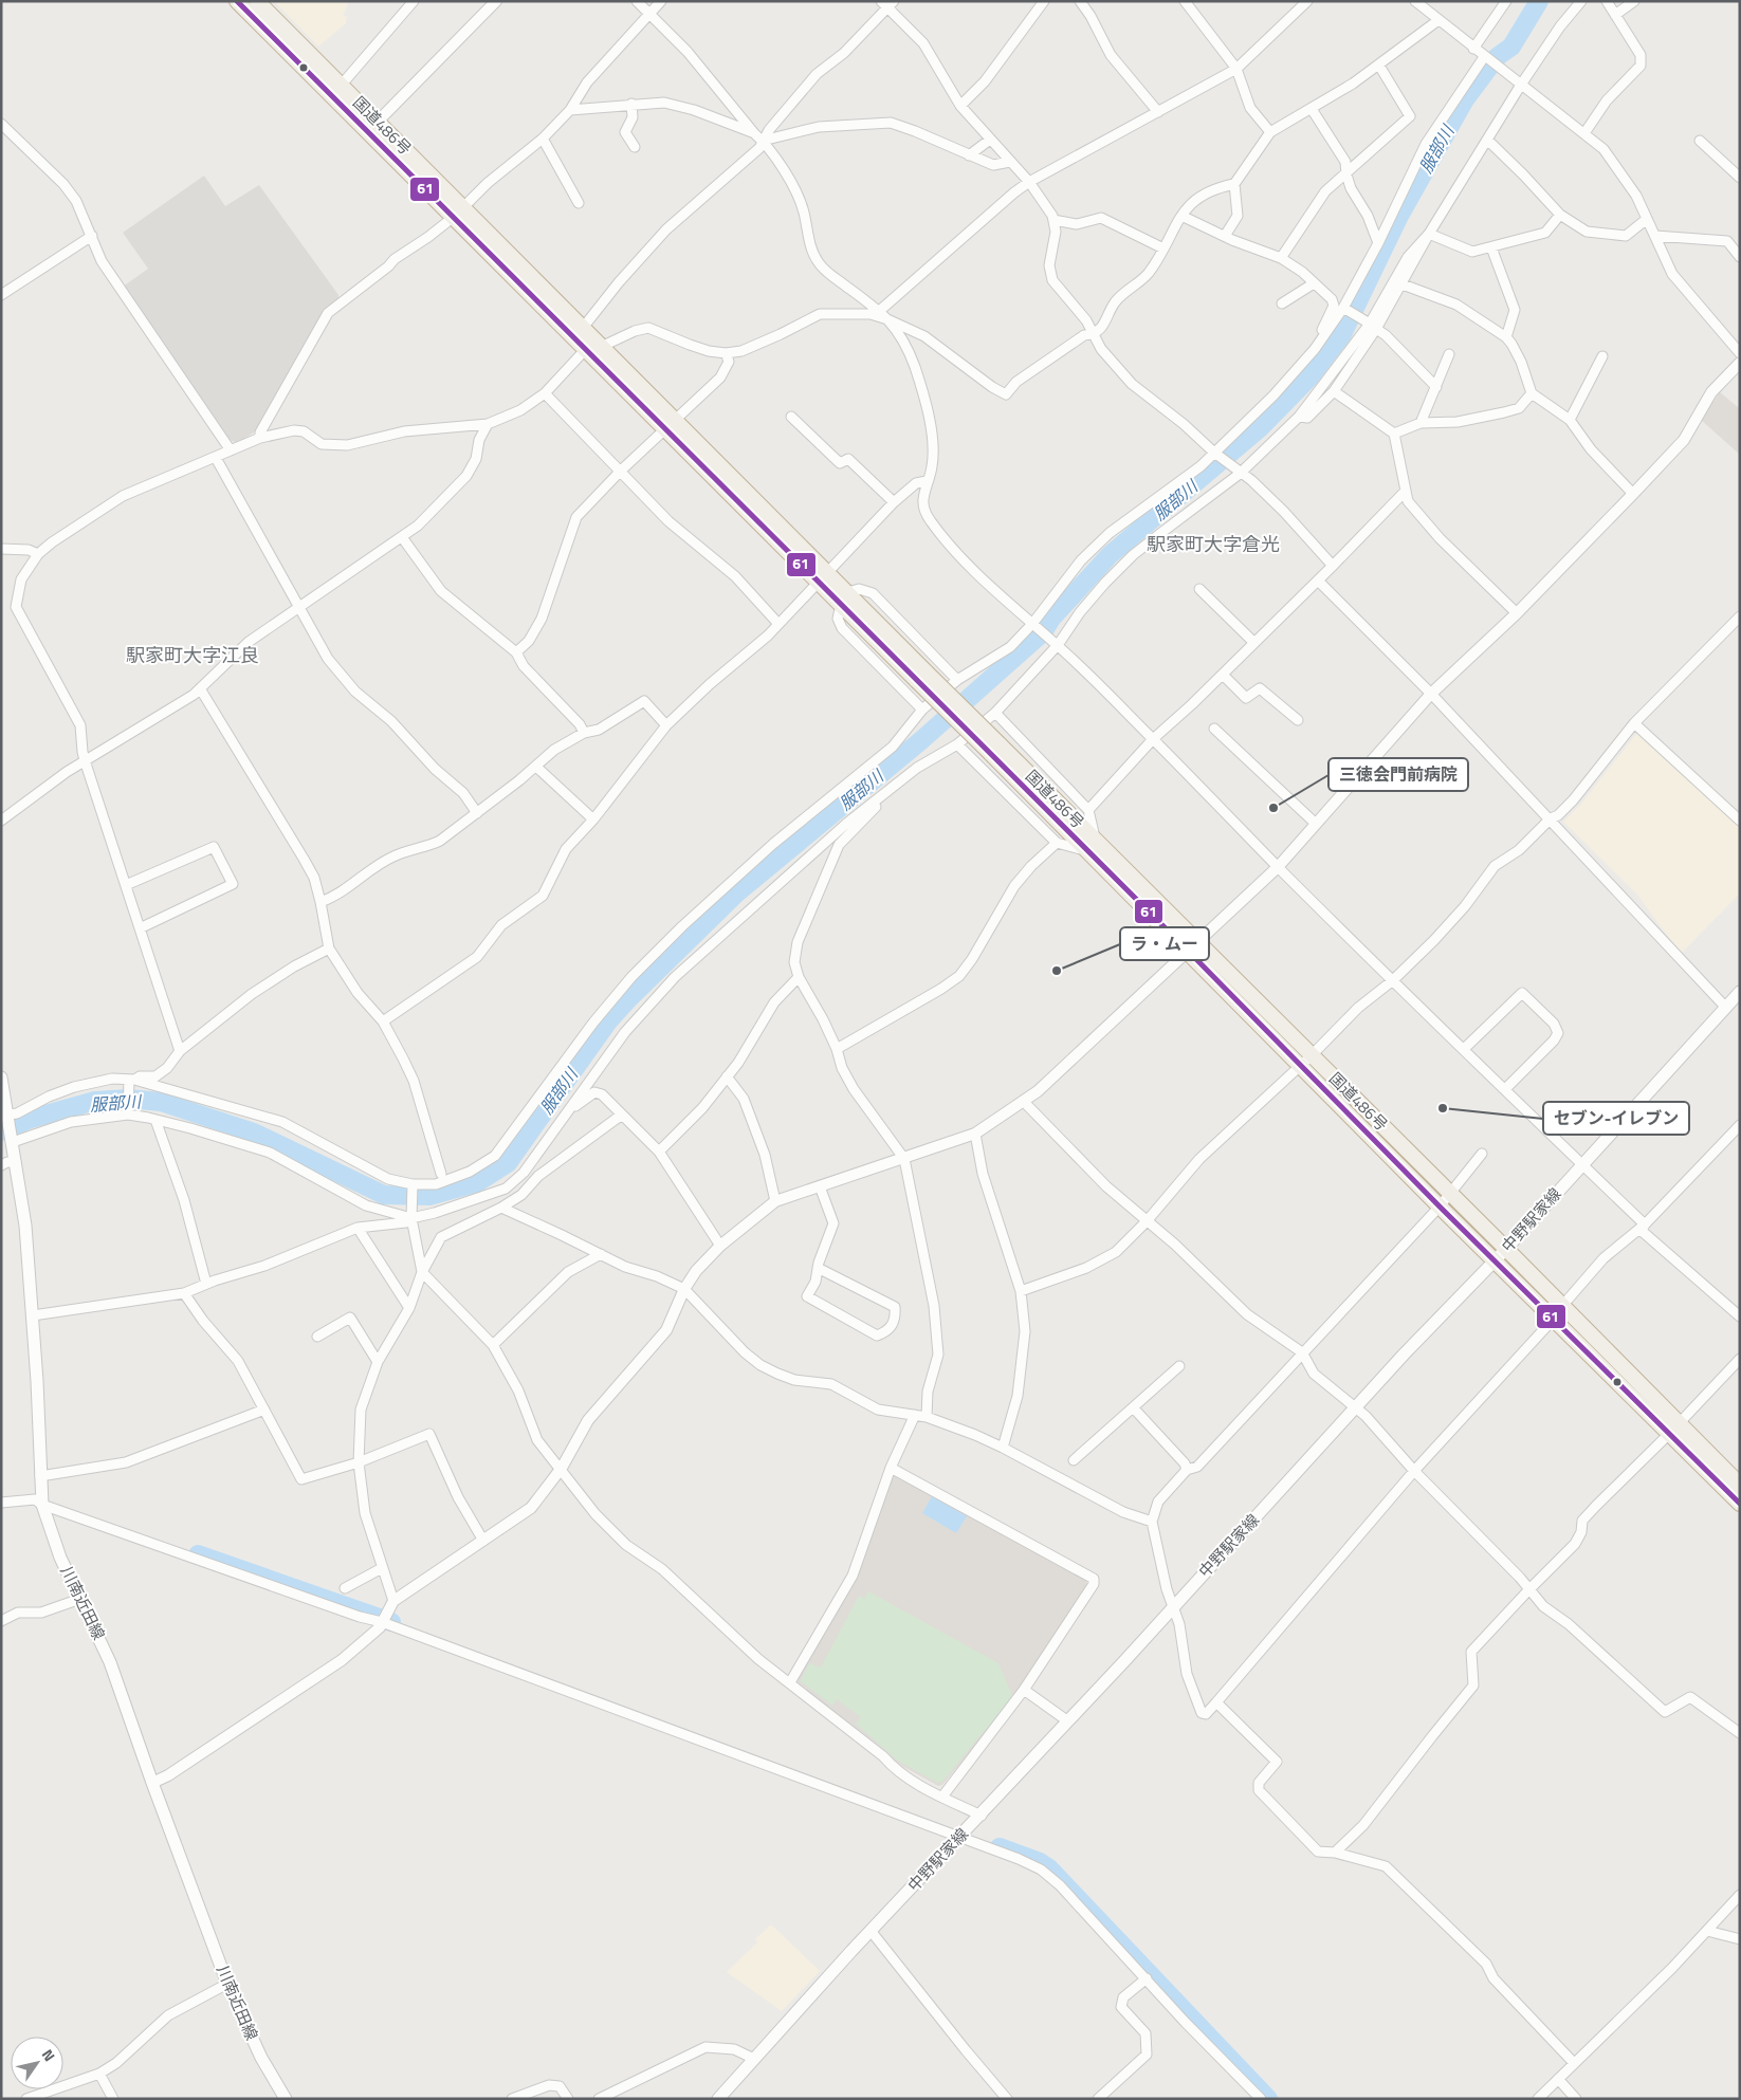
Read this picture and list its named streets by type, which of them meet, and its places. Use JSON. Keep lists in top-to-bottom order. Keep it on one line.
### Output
{"streets":{"highway":["国道486号"],"main road":["中野駅家線","川南近田線"]},"crossings":[["国道486号","中野駅家線"]],"districts":["駅家町大字倉光","駅家町大字江良"],"water":["服部川"],"places":["三徳会門前病院","ラ・ムー","セブン-イレブン"],"lines":["transit line 61"],"north":"top right"}
